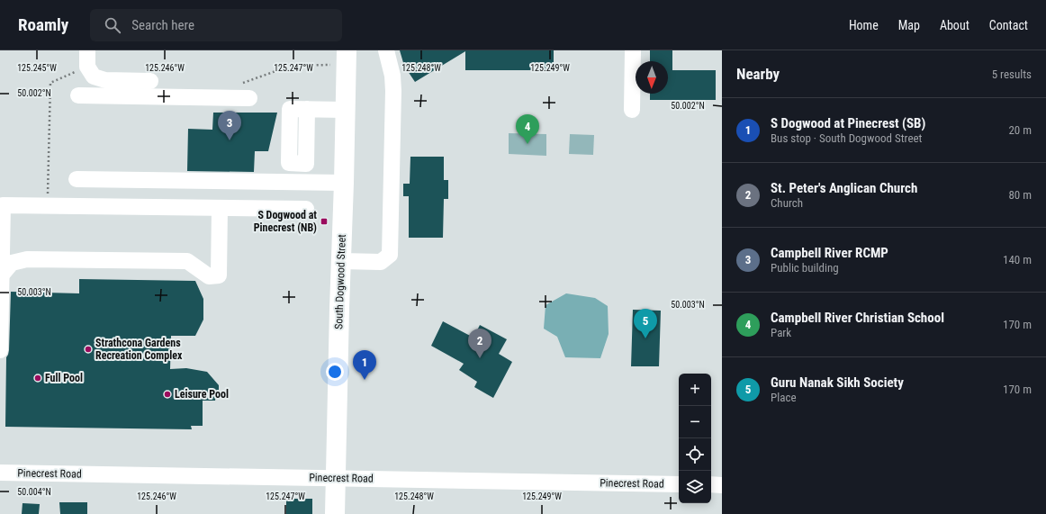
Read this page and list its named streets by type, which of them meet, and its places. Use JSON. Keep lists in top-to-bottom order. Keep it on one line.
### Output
{"streets":{"main road":["South Dogwood Street"],"street":["Pinecrest Road"]},"crossings":[["South Dogwood Street","Pinecrest Road"]],"places":{"transit":["S Dogwood at Pinecrest (NB)"],"other":["Strathcona Gardens Recreation Complex","Full Pool","Leisure Pool"]},"north":"bottom","page":{"header":"Roamly","search":"Search here","nav":["Home","Map","About","Contact"],"heading":["Nearby","5 results"],"list":[{"mark":"1","name":"S Dogwood at Pinecrest (SB)","note":"Bus stop · South Dogwood Street","value":"20 m"},{"mark":"2","name":"St. Peter's Anglican Church","note":"Church","value":"80 m"},{"mark":"3","name":"Campbell River RCMP","note":"Public building","value":"140 m"},{"mark":"4","name":"Campbell River Christian School","note":"Park","value":"170 m"},{"mark":"5","name":"Guru Nanak Sikh Society","note":"Place","value":"170 m"}],"pins":["3","4","5","2","1"],"map_buttons":["+","−"]},"coordinates":["125.245°W","125.246°W","125.247°W","125.248°W","125.249°W","50.002°N","50.003°N","50.004°N"]}
